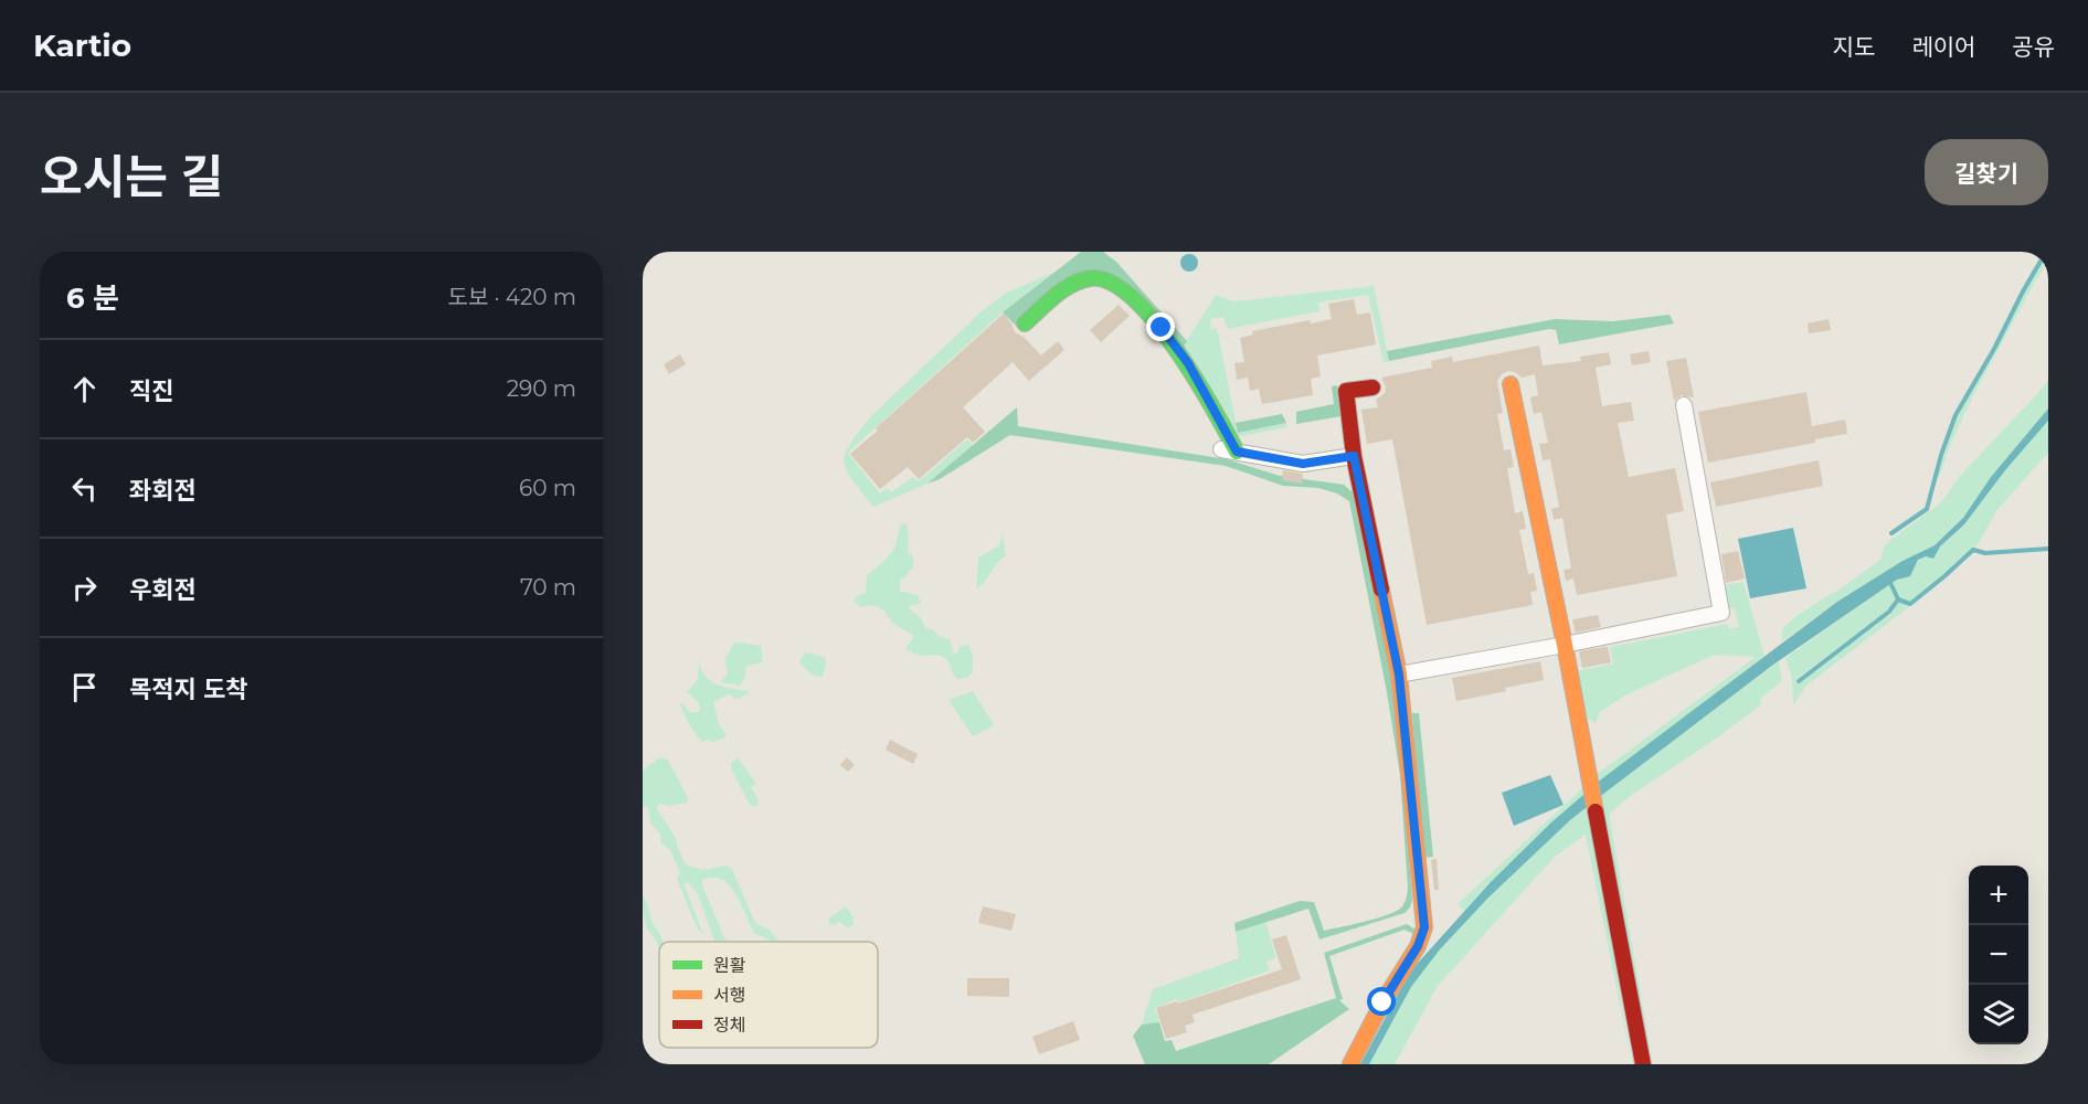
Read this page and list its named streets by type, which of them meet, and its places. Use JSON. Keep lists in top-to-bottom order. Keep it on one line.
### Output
{"legend":["원활","서행","정체"],"page":{"header":"Kartio","nav":["지도","레이어","공유"],"title":"오시는 길","buttons":"길찾기","heading":["6 분","도보 · 420 m"],"list":[["직진","290 m"],["좌회전","60 m"],["우회전","70 m"],"목적지 도착"],"map_buttons":["+","−"]}}
